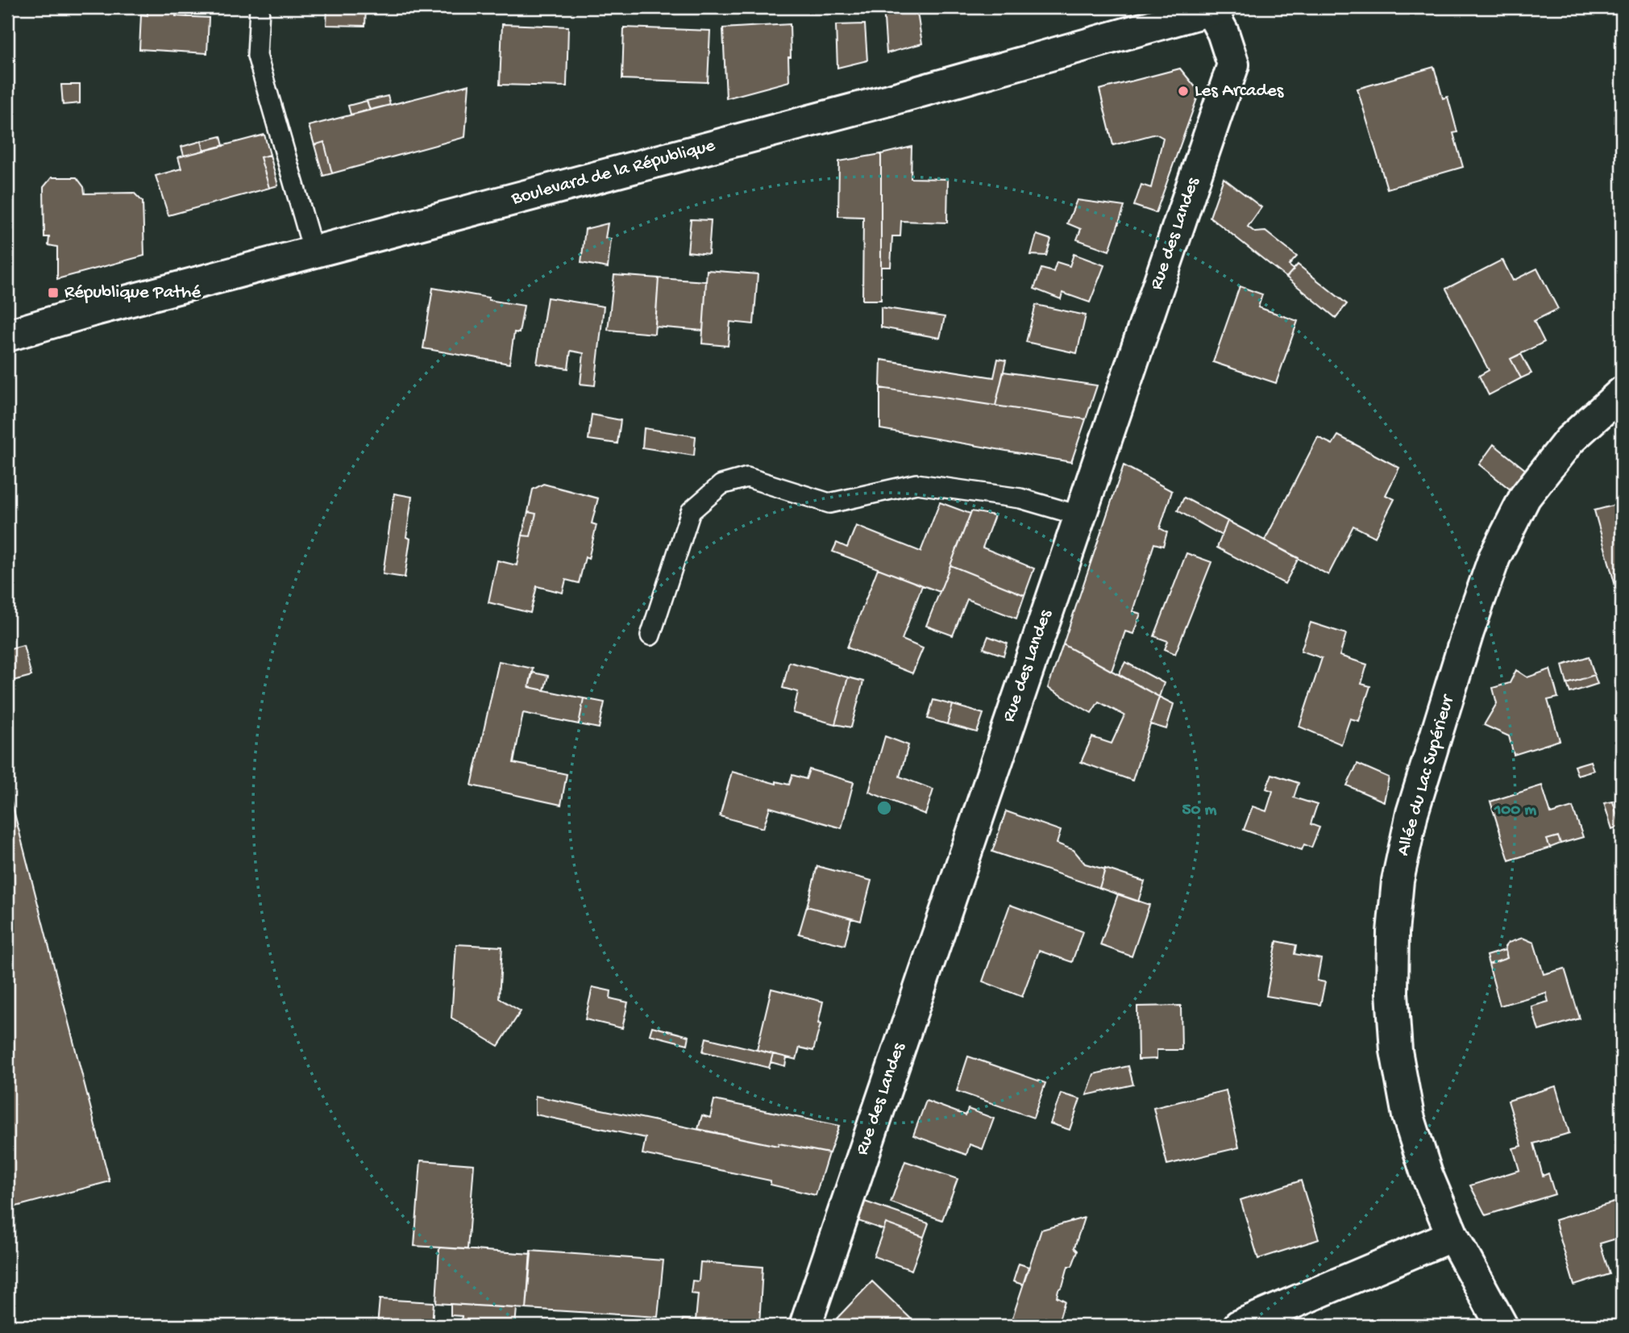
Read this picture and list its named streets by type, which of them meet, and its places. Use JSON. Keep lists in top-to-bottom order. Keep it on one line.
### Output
{"streets":{"street":["Boulevard de la République","Rue des Landes","Allée du Lac Supérieur"]},"crossings":[["Boulevard de la République","Rue des Landes"]],"places":{"other":["Les Arcades"],"transit":["République Pathé"]},"rings":["50 m","100 m"]}
